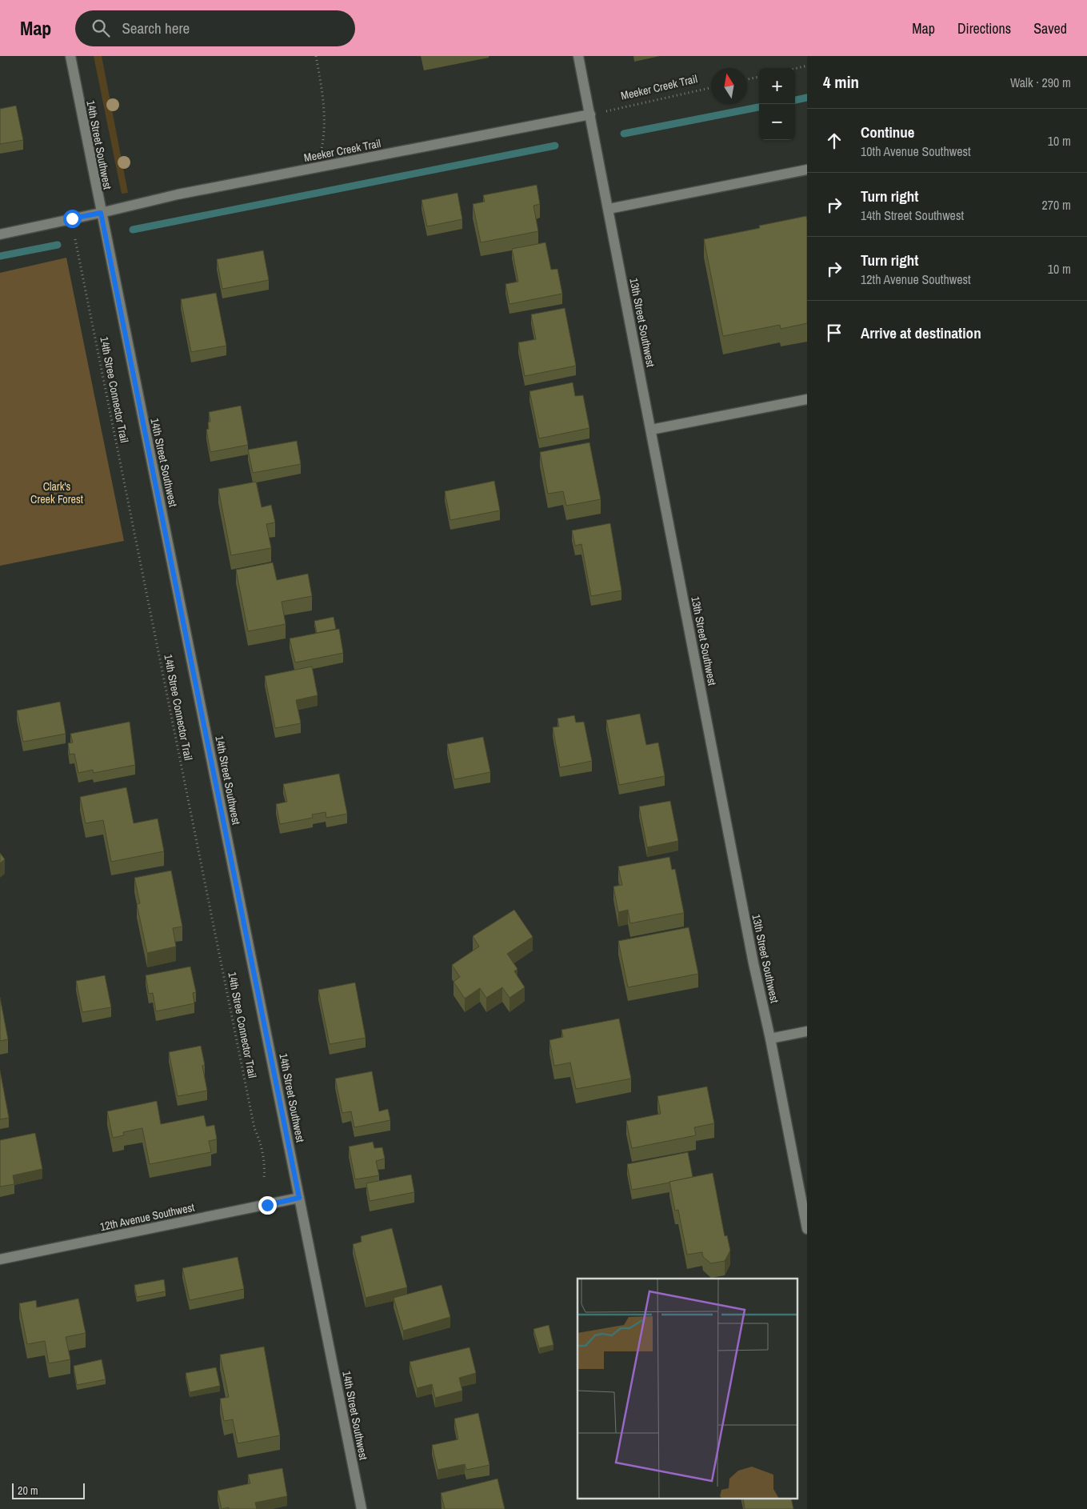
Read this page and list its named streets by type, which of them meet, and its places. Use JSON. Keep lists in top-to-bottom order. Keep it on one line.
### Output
{"streets":{"street":["Meeker Creek Trail","14th Street Southwest","13th Street Southwest","12th Avenue Southwest"],"path":["14th Stree Connector Trail"]},"crossings":[["Meeker Creek Trail","14th Street Southwest"],["Meeker Creek Trail","13th Street Southwest"],["14th Street Southwest","12th Avenue Southwest"]],"parks":["Clark's Creek Forest"],"scale_bar":"20 m","north":"top","page":{"header":"Map","search":"Search here","nav":["Map","Directions","Saved"],"heading":["4 min","Walk · 290 m"],"map_buttons":["+","−"],"list":[["Continue","10th Avenue Southwest","10 m"],["Turn right","14th Street Southwest","270 m"],["Turn right","12th Avenue Southwest","10 m"],"Arrive at destination"],"scale":"20 m"}}
